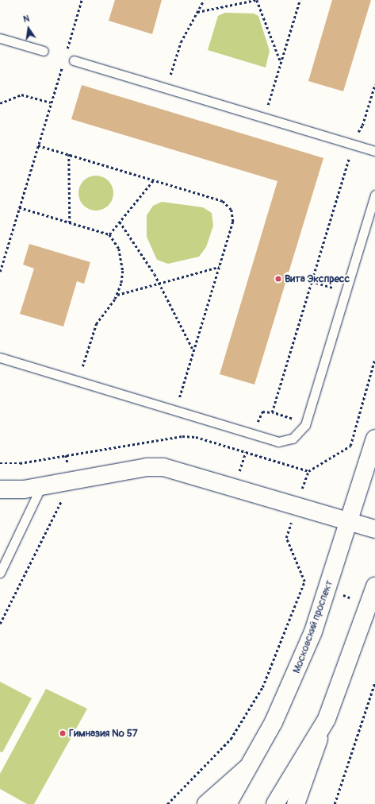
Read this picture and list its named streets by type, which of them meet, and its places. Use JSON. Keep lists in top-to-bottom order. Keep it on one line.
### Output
{"streets":{"main road":["Московский проспект"]},"places":["Вита Экспресс","Гимназия № 57"],"north":"top"}
